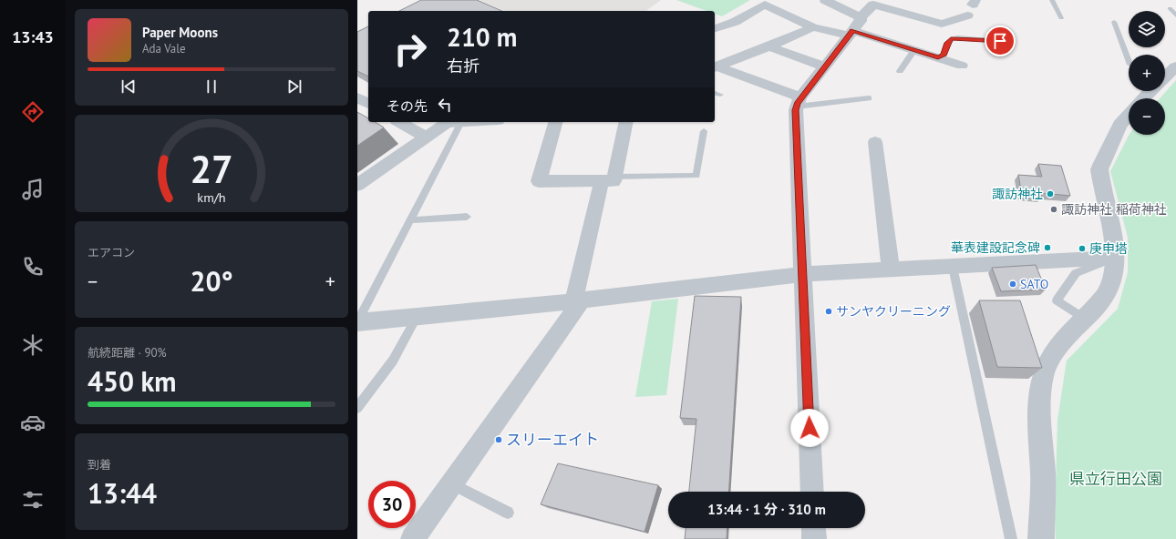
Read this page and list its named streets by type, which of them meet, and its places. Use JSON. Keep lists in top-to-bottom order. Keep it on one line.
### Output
{"parks":["県立行田公園"],"places":["諏訪神社","諏訪神社 稲荷神社","華表建設記念碑","庚申塔","SATO","サンヤクリーニング","スリーエイト"],"page":{"tabs":"13:43","map_buttons":["+","−"],"turn":["210 m","右折"],"song":["Paper Moons","Ada Vale"],"then":"その先","tile":["エアコン",["航続距離 · 90%","450 km"],["到着","13:44"]],"heat":["−","20°","+"],"limit":"30","trip":"13:44 · 1 分 · 310 m","gauge":["27","km/h"]}}
